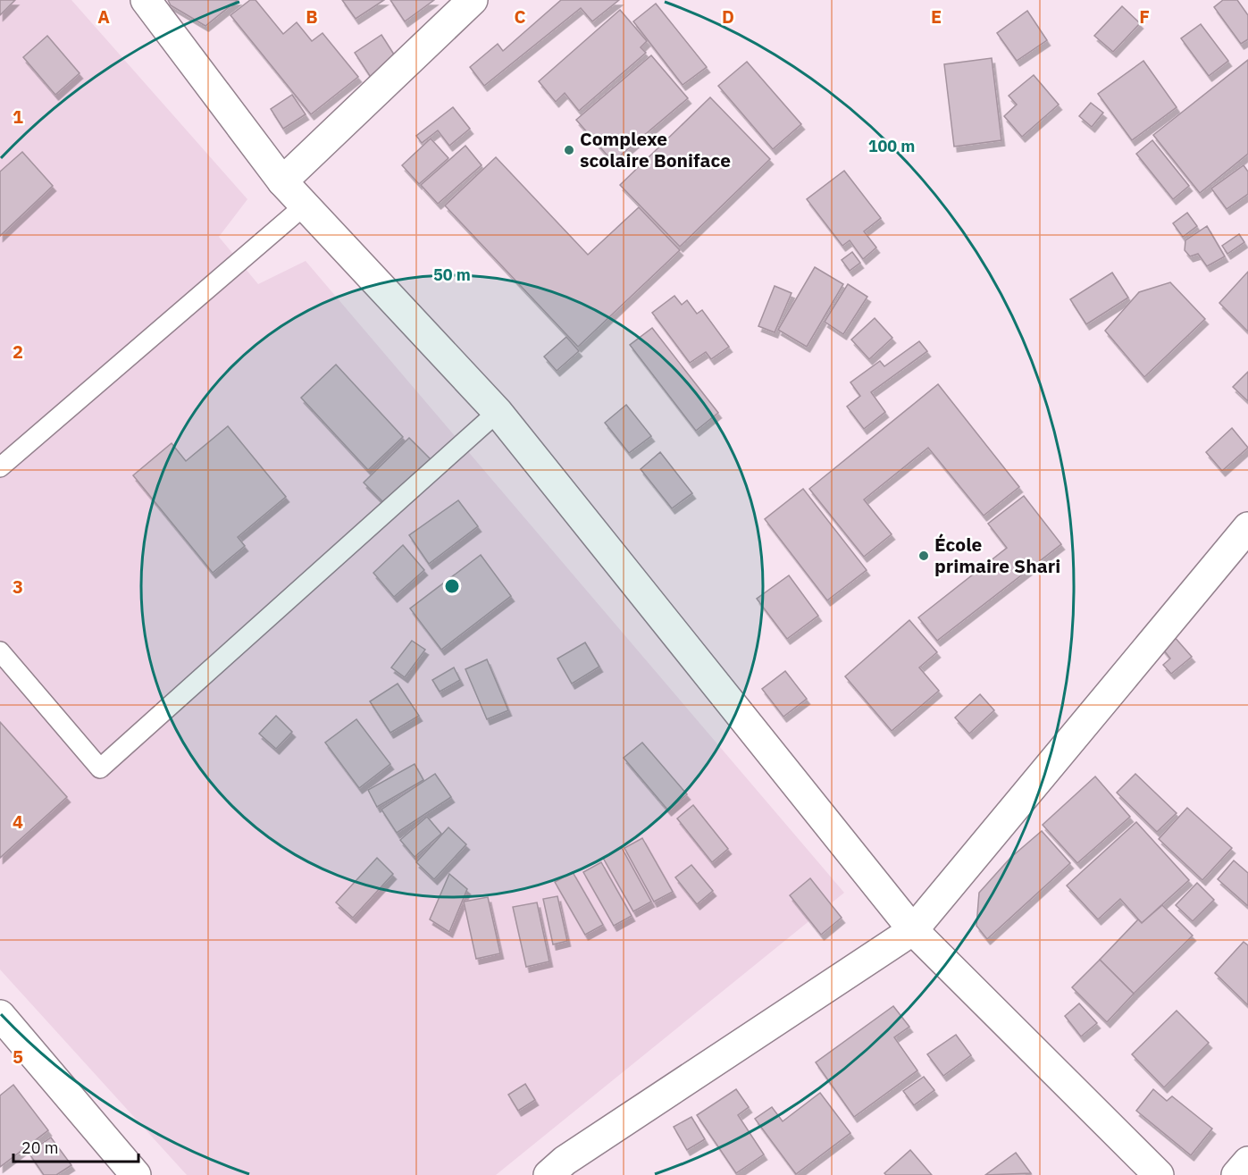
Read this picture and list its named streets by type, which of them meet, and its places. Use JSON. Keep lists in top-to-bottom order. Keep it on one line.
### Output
{"places":["Complexe scolaire Boniface","École primaire Shari"],"scale_bar":"20 m","grid":{"columns":["A","B","C","D","E","F"],"rows":["1","2","3","4","5"]},"rings":["100 m","50 m"]}
